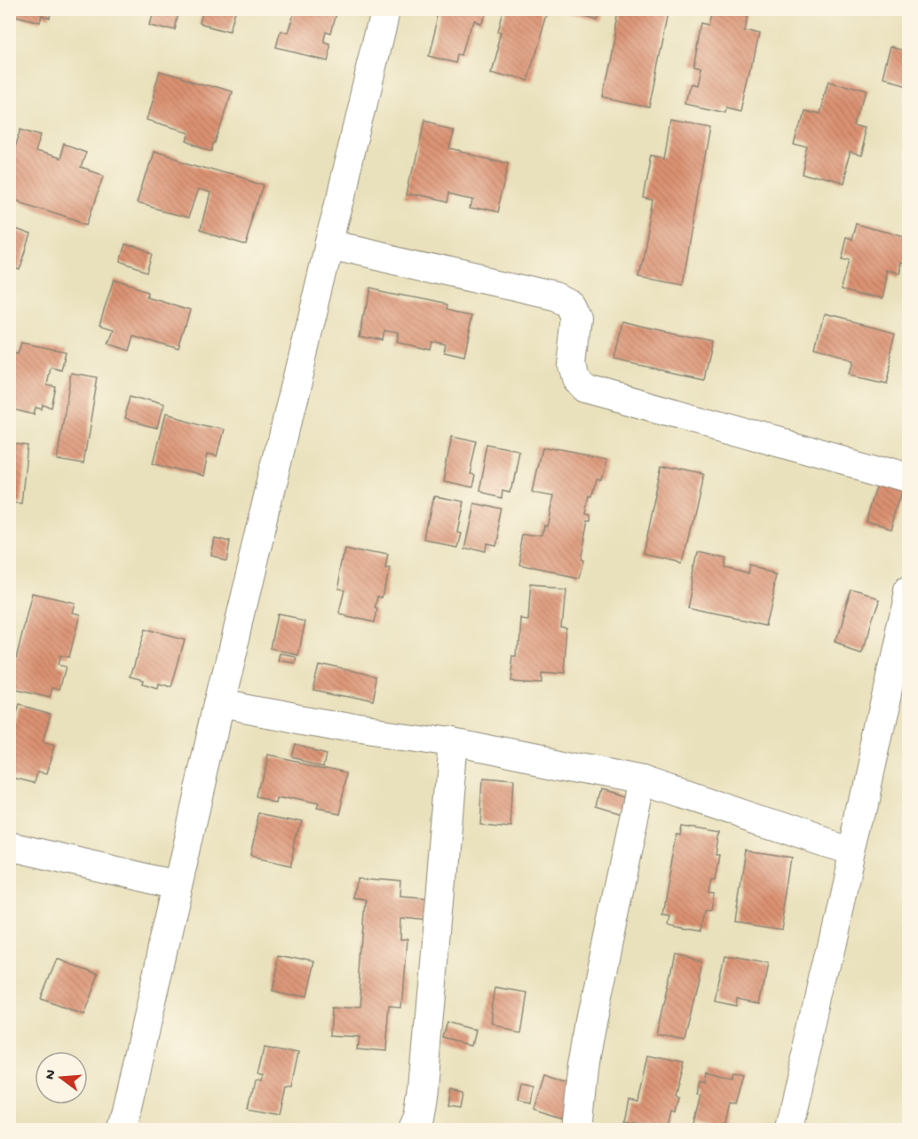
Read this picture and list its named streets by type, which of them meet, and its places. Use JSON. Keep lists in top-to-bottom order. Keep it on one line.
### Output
{"north":"left"}
